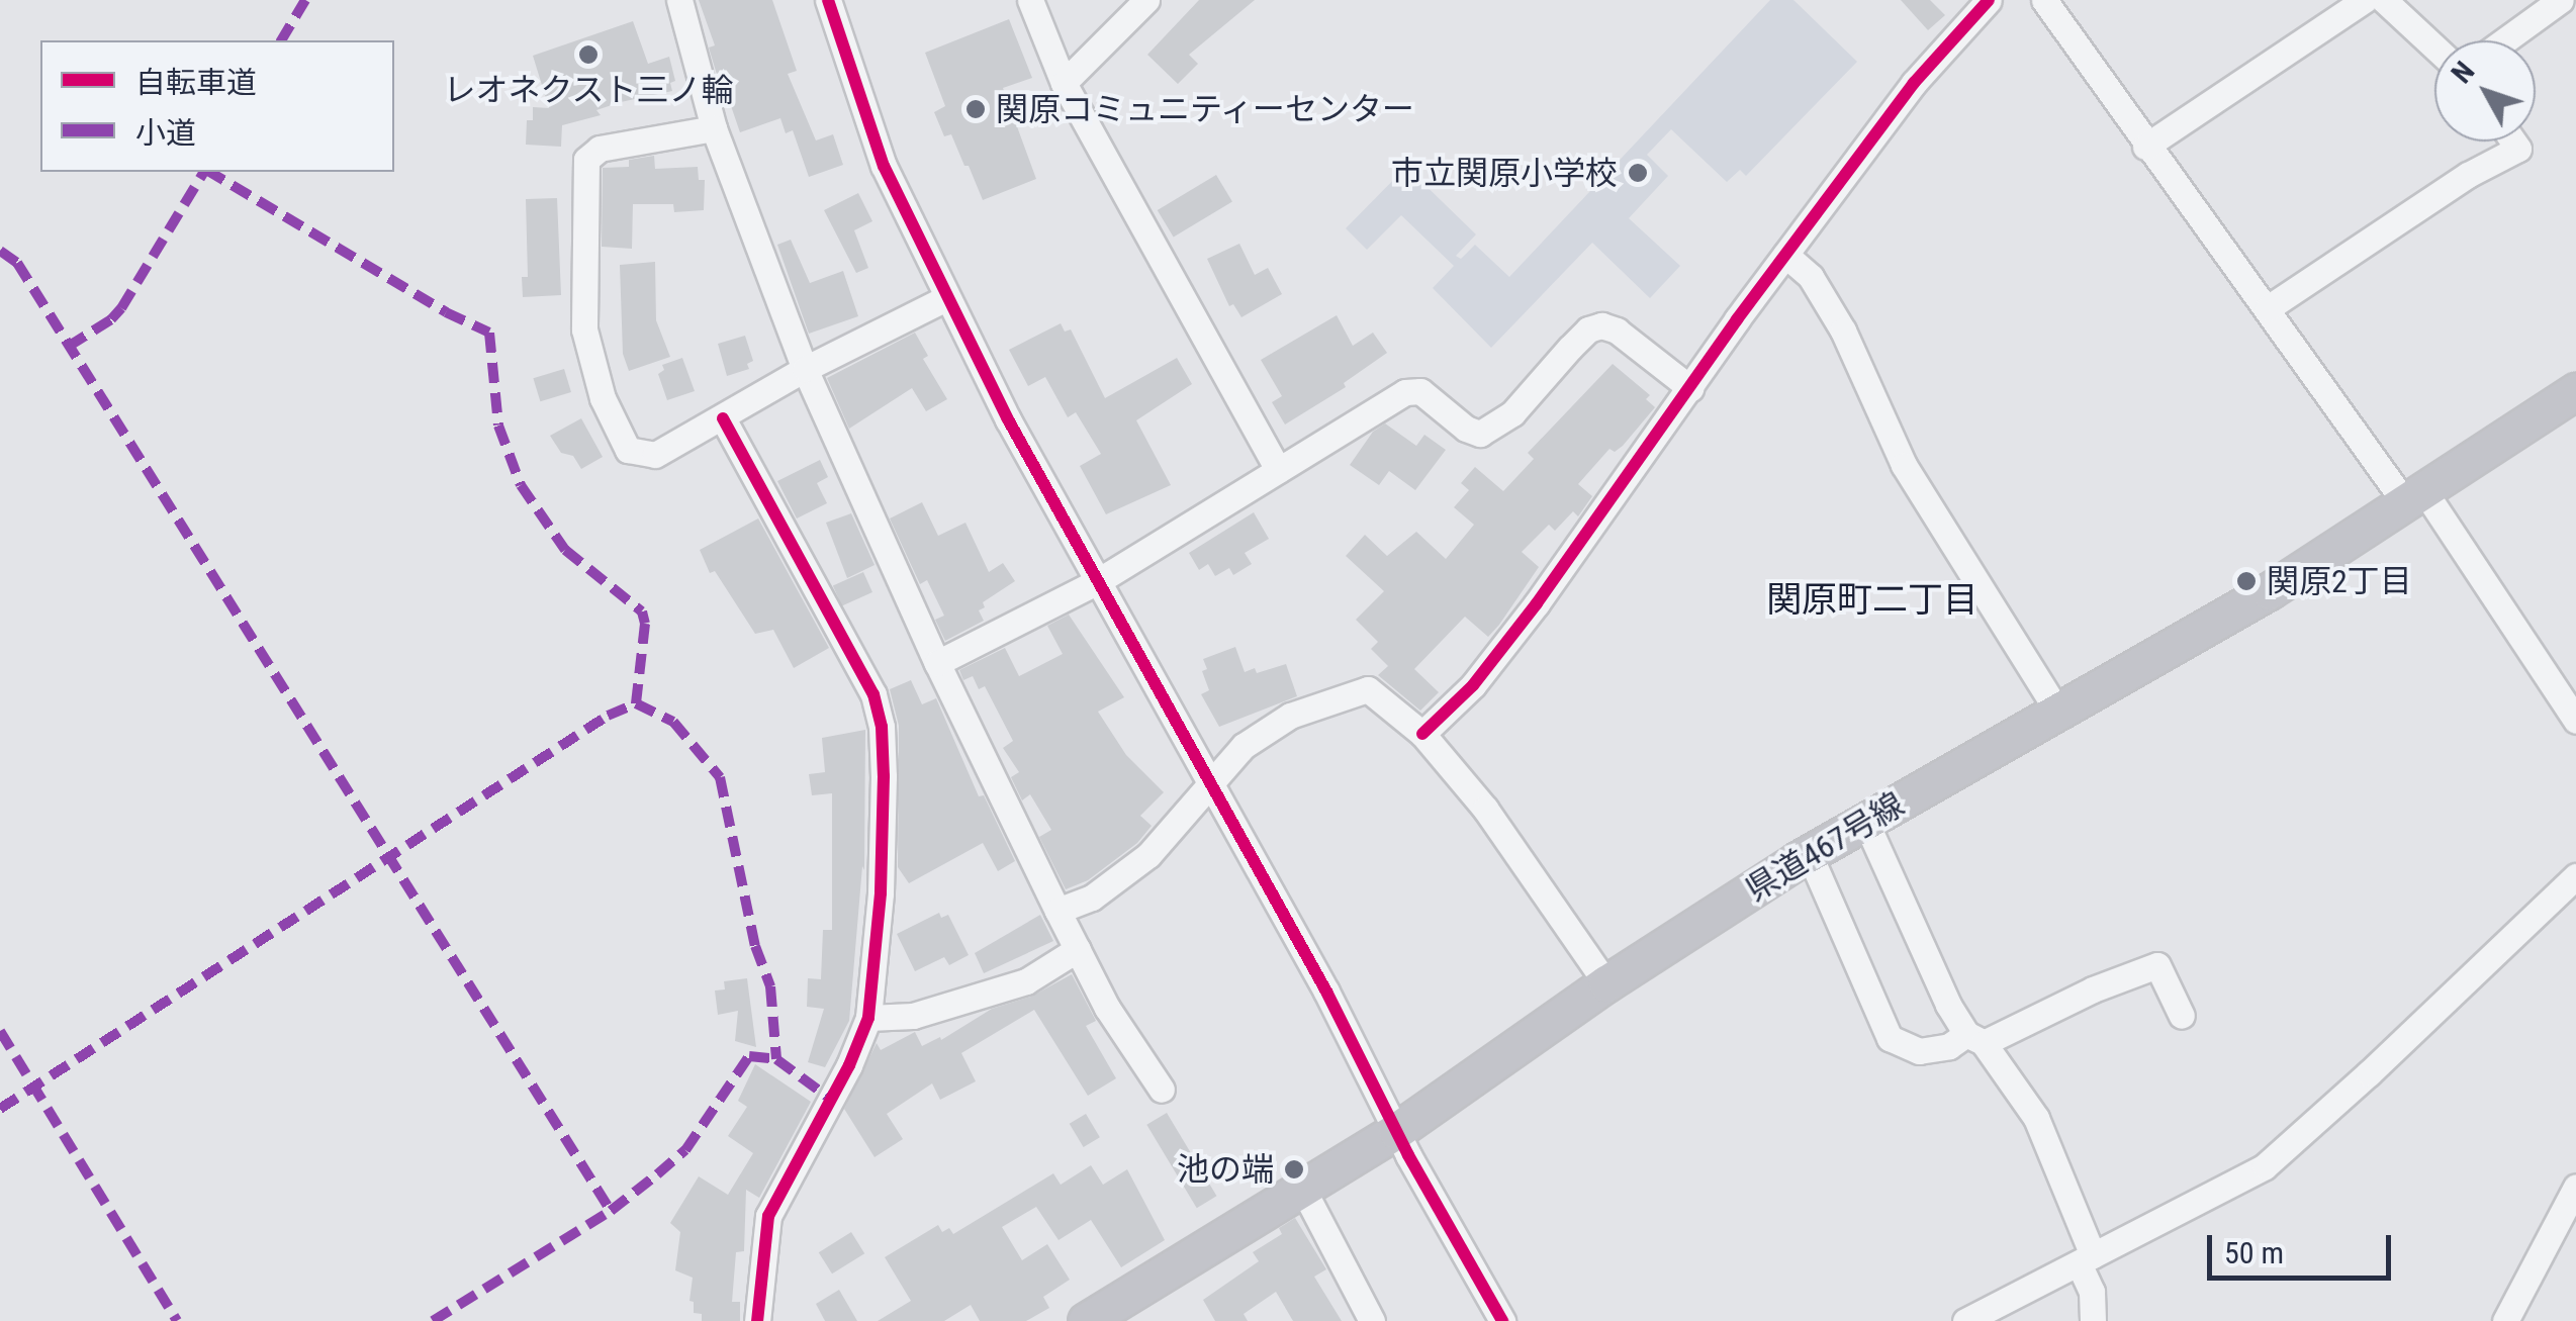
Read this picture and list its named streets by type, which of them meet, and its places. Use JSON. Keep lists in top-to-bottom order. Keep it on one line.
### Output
{"streets":{"main road":["県道467号線"]},"districts":["関原町二丁目"],"places":["レオネクスト三ノ輪","関原コミュニティーセンター","市立関原小学校","関原2丁目","池の端"],"legend":["自転車道","小道"],"scale_bar":"50 m","north":"top left"}
